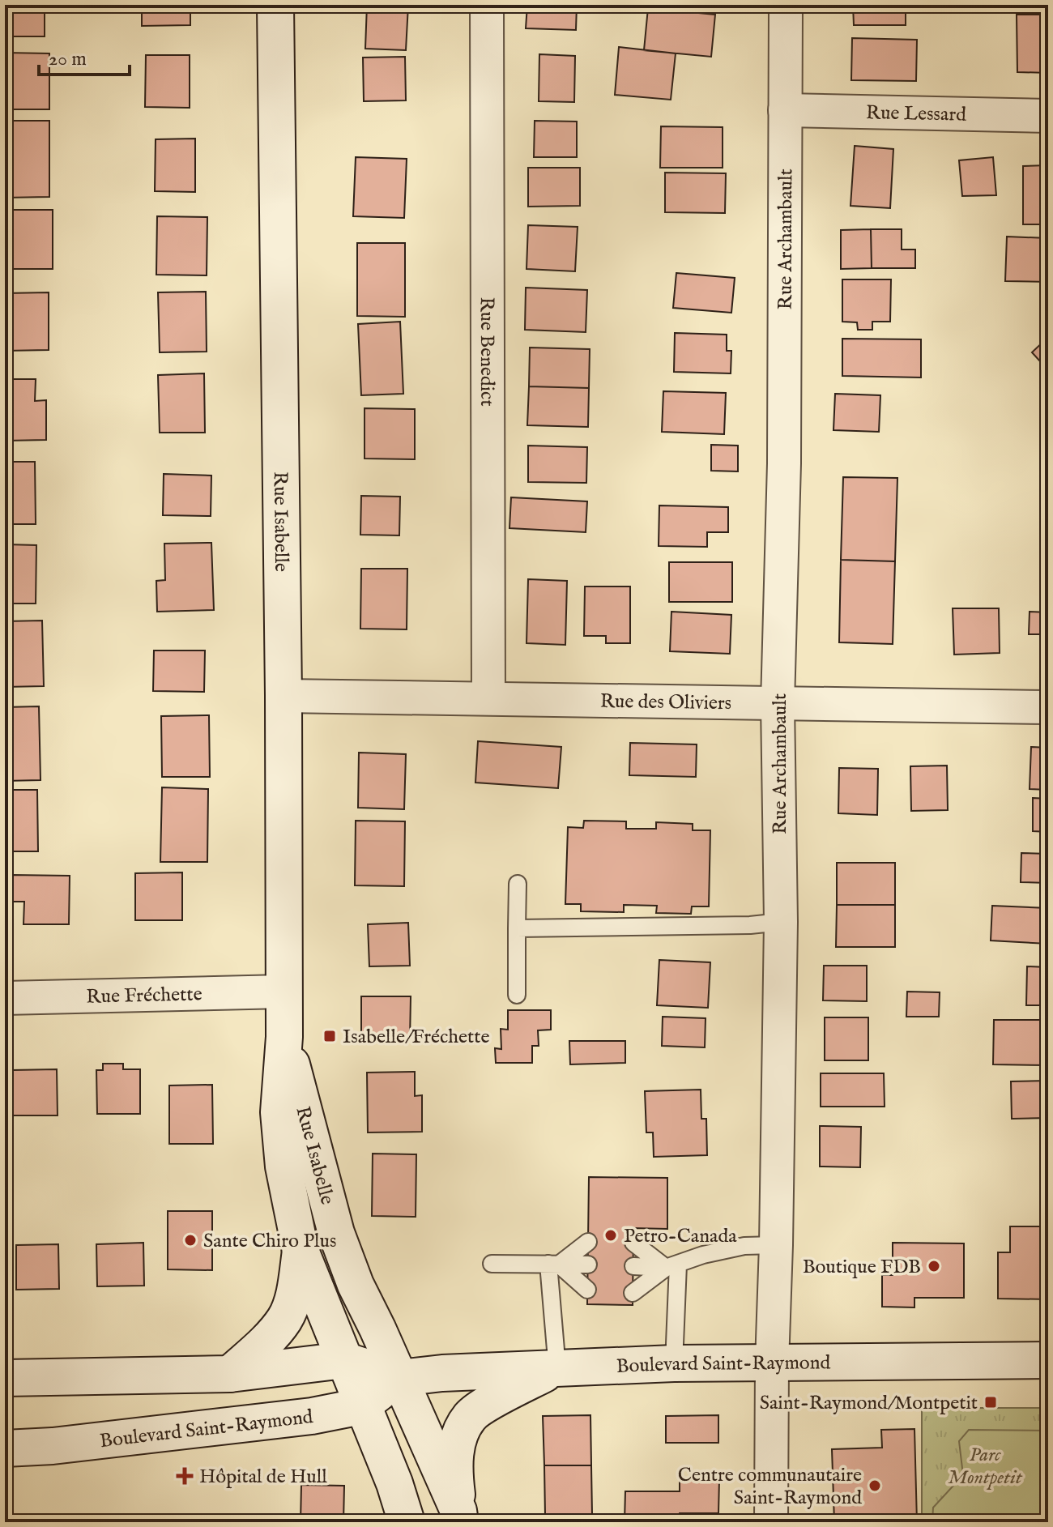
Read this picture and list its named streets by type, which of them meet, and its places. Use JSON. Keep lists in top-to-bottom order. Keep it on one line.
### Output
{"streets":{"street":["Rue Lessard","Rue Archambault","Rue Benedict","Rue Isabelle","Rue des Oliviers","Rue Fréchette","Boulevard Saint-Raymond"]},"crossings":[["Rue Lessard","Rue Archambault"],["Rue Archambault","Rue des Oliviers"],["Rue Archambault","Boulevard Saint-Raymond"],["Rue Benedict","Rue des Oliviers"],["Rue Isabelle","Rue des Oliviers"],["Rue Isabelle","Rue Fréchette"],["Rue Isabelle","Boulevard Saint-Raymond"]],"parks":["Parc Montpetit"],"places":{"transit":["Isabelle/Fréchette","Saint-Raymond/Montpetit"],"other":["Petro-Canada","Sante Chiro Plus","Boutique FDB","Centre communautaire Saint-Raymond"],"health":["Hôpital de Hull"]},"scale_bar":"20 m"}
